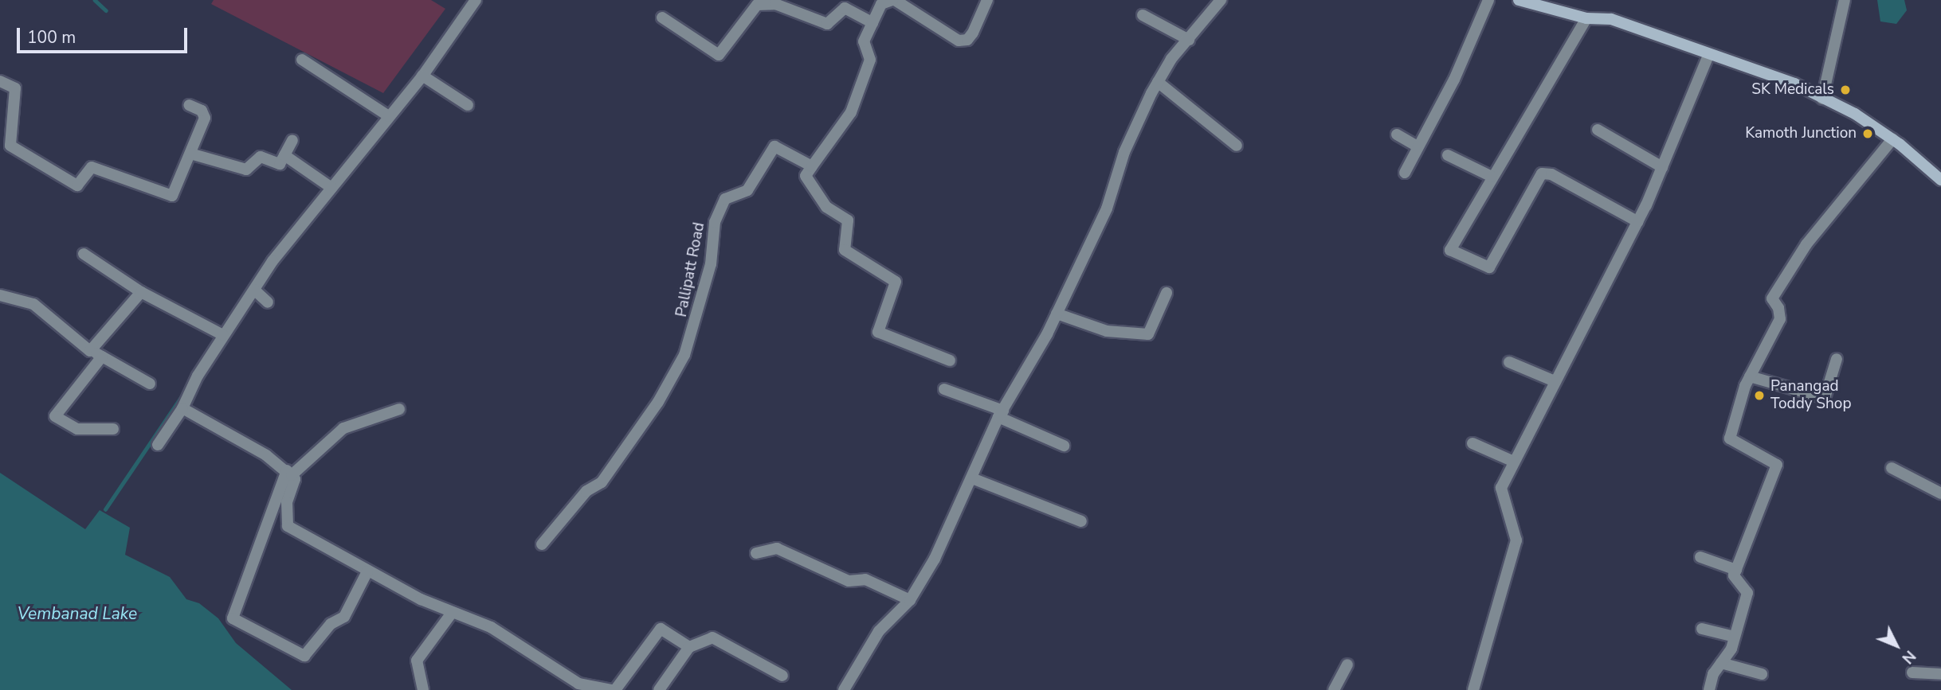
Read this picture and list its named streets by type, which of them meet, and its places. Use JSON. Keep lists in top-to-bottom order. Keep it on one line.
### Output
{"streets":{"street":["Pallipatt Road"]},"water":["Vembanad Lake"],"places":["SK Medicals","Kamoth Junction","Panangad Toddy Shop"],"scale_bar":"100 m","north":"bottom right"}
